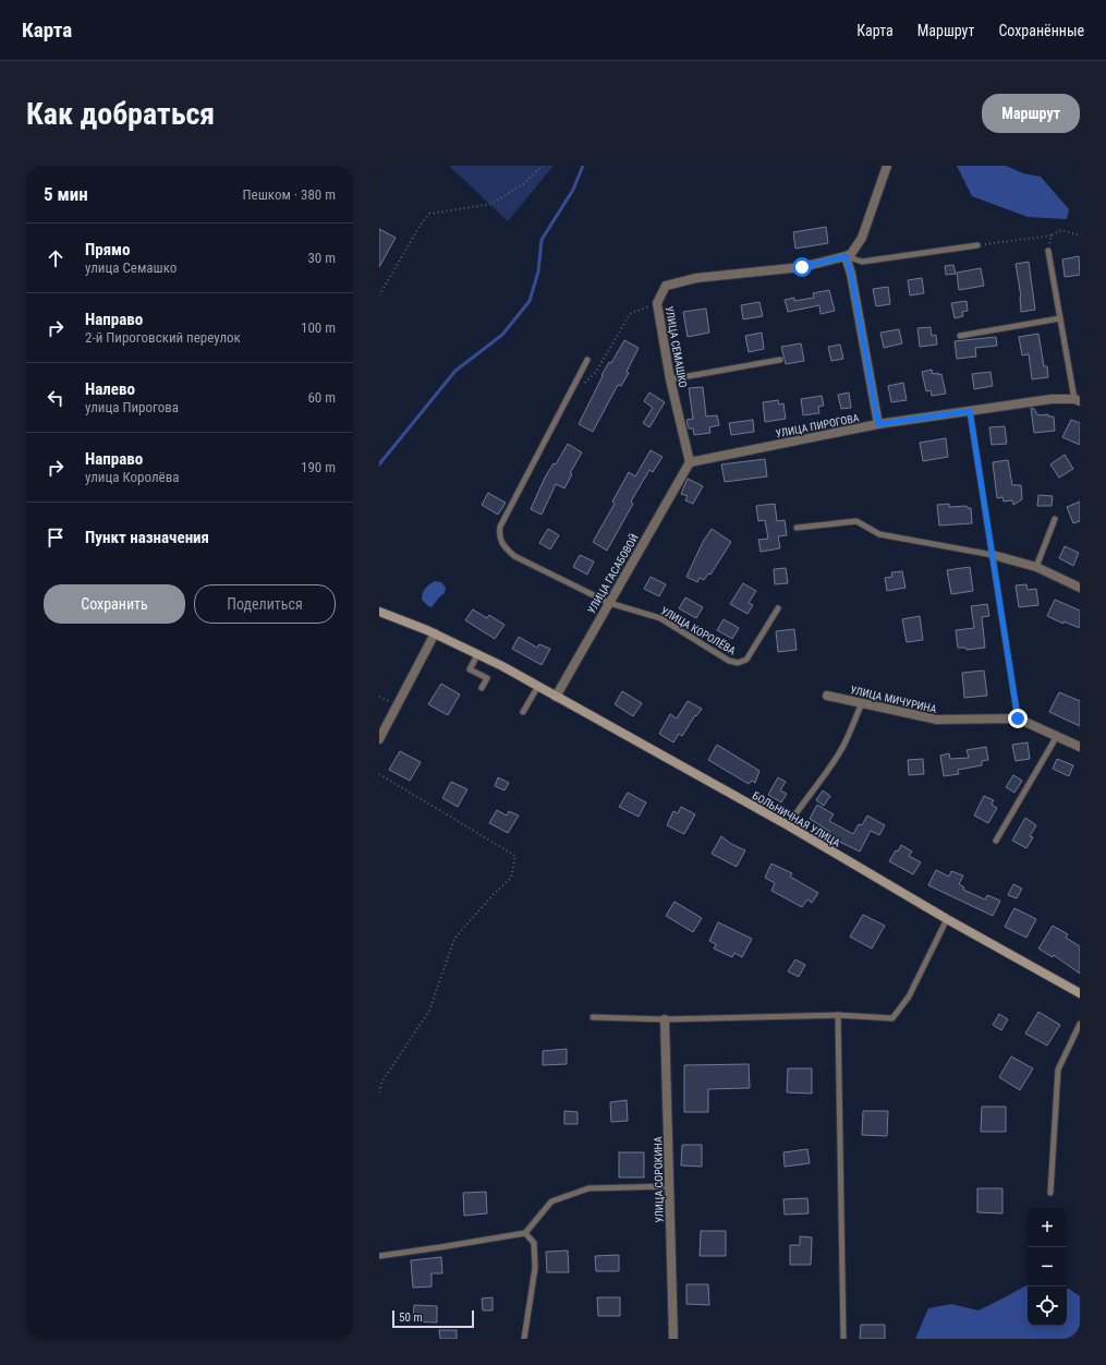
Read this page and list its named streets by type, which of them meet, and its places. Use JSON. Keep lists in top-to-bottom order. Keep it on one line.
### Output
{"streets":{"street":["УЛИЦА СЕМАШКО","УЛИЦА ПИРОГОВА","УЛИЦА ГАСАБОВОЙ","УЛИЦА МИЧУРИНА","БОЛЬНИЧНАЯ УЛИЦА","УЛИЦА СОРОКИНА"],"lane":["УЛИЦА КОРОЛЁВА"]},"crossings":[["УЛИЦА СЕМАШКО","УЛИЦА ПИРОГОВА"],["УЛИЦА СЕМАШКО","УЛИЦА ГАСАБОВОЙ"],["УЛИЦА ПИРОГОВА","УЛИЦА ГАСАБОВОЙ"],["УЛИЦА ГАСАБОВОЙ","УЛИЦА КОРОЛЁВА"],["УЛИЦА ГАСАБОВОЙ","БОЛЬНИЧНАЯ УЛИЦА"]],"scale_bar":"50 m","page":{"header":"Карта","nav":["Карта","Маршрут","Сохранённые"],"buttons":["Маршрут",["Сохранить","Поделиться"]],"title":"Как добраться","heading":["5 мин","Пешком · 380 m"],"list":[["Прямо","улица Семашко","30 m"],["Направо","2-й Пироговский переулок","100 m"],["Налево","улица Пирогова","60 m"],["Направо","улица Королёва","190 m"],"Пункт назначения"],"map_buttons":["+","−"],"scale":"50 m"}}
